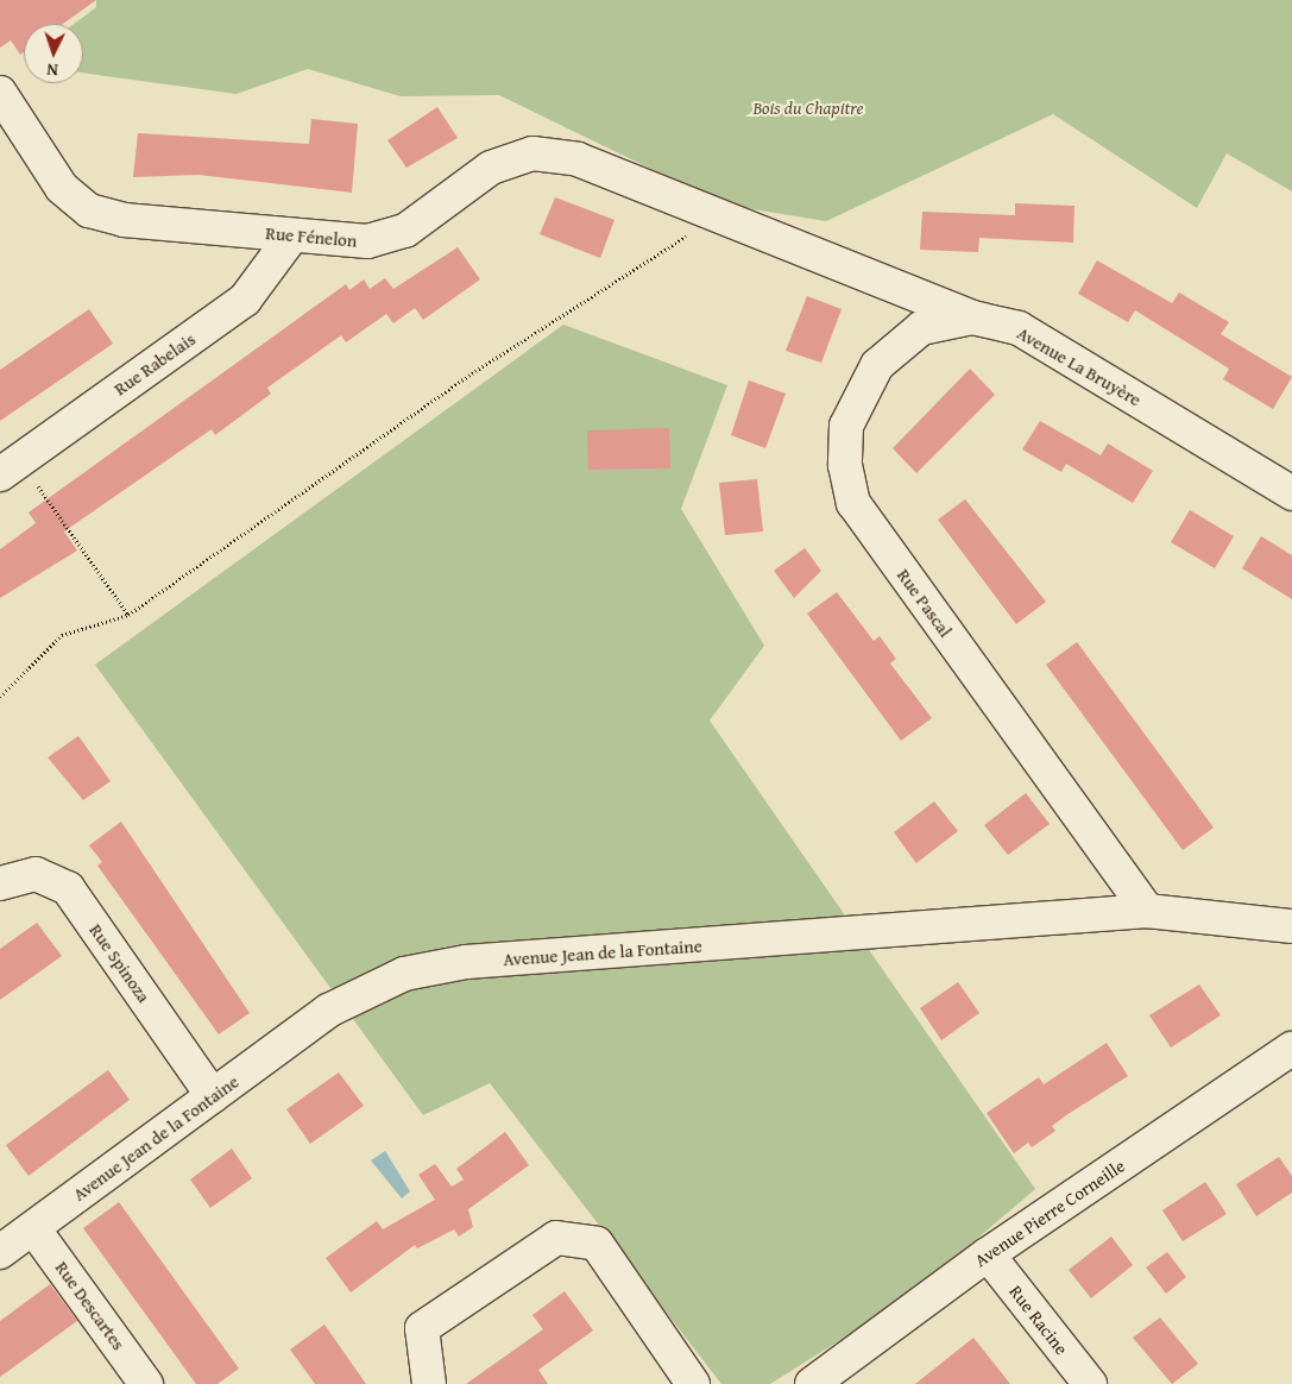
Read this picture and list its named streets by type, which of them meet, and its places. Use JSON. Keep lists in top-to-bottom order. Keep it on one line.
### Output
{"streets":{"street":["Rue Fénelon","Rue Rabelais","Avenue La Bruyère","Rue Pascal","Avenue Jean de la Fontaine","Rue Spinoza","Avenue Pierre Corneille","Rue Descartes","Rue Racine"]},"crossings":[["Rue Fénelon","Rue Rabelais"],["Rue Fénelon","Avenue La Bruyère"],["Avenue La Bruyère","Rue Pascal"],["Rue Pascal","Avenue Jean de la Fontaine"],["Avenue Jean de la Fontaine","Rue Spinoza"],["Avenue Jean de la Fontaine","Rue Descartes"],["Avenue Pierre Corneille","Rue Racine"]],"parks":["Bois du Chapitre"],"north":"bottom"}
